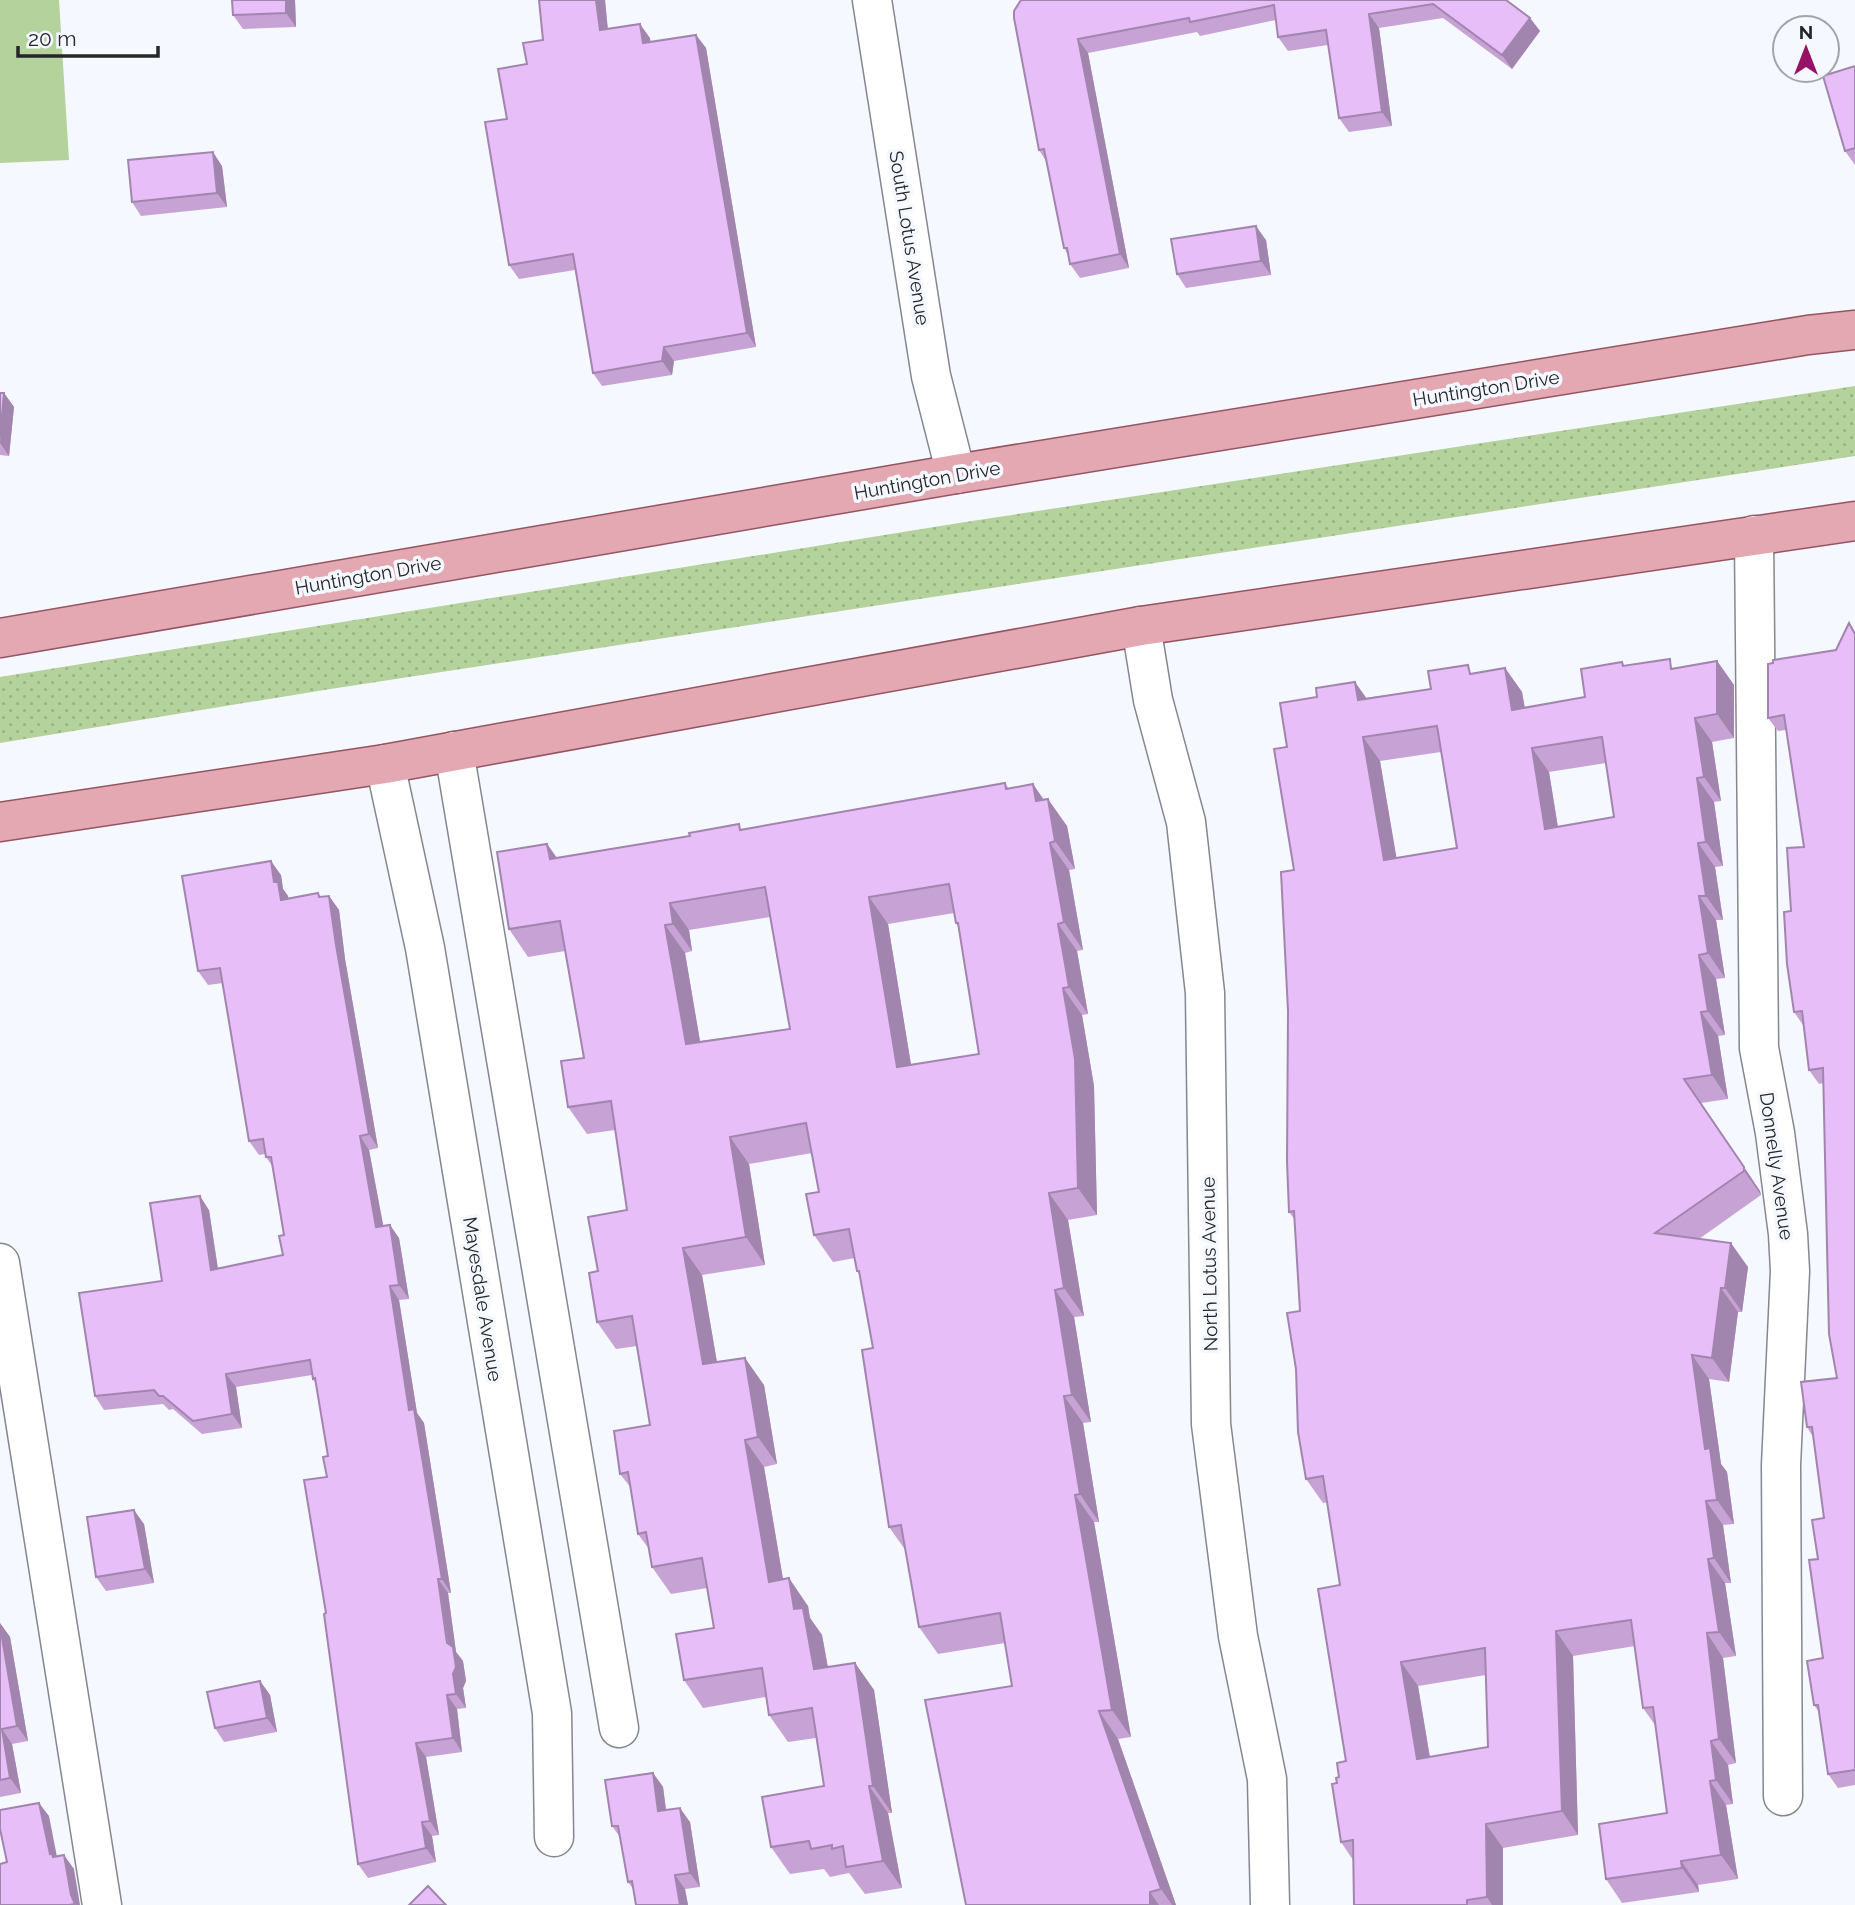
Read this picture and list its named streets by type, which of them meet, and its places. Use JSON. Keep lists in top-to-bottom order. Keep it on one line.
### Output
{"streets":{"main road":["Huntington Drive"],"street":["South Lotus Avenue","Donnelly Avenue","North Lotus Avenue","Mayesdale Avenue"]},"crossings":[["South Lotus Avenue","Huntington Drive"]],"scale_bar":"20 m","north":"top"}
